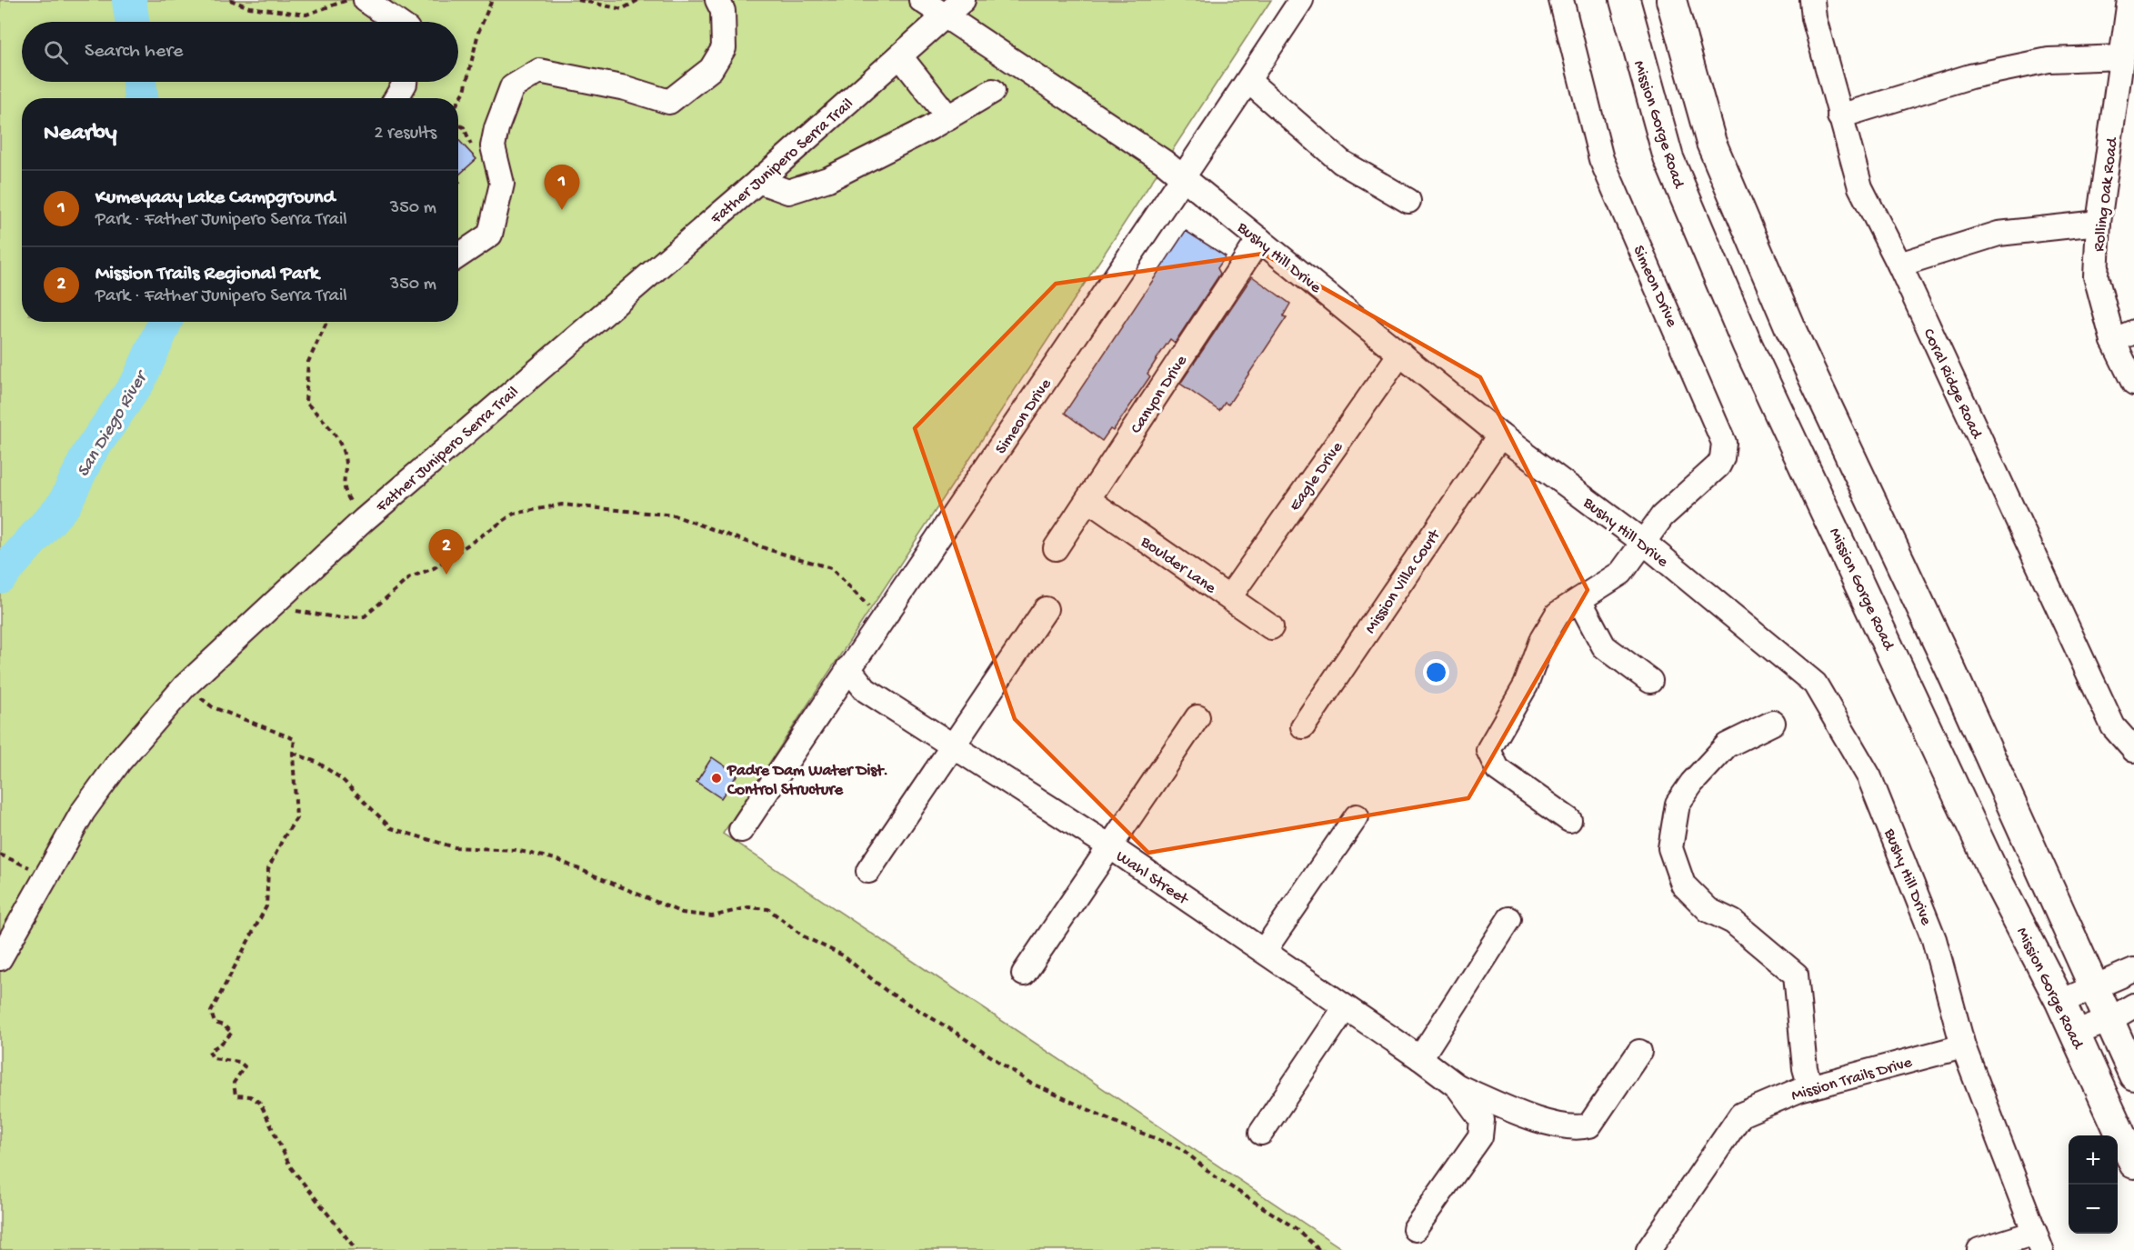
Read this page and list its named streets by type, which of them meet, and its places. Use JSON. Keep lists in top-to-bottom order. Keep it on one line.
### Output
{"streets":{"main road":["Mission Gorge Road"],"street":["Father Junipero Serra Trail","Rolling Oak Road","Bushy Hill Drive","Simeon Drive","Coral Ridge Road","Canyon Drive","Eagle Drive","Boulder Lane","Mission Villa Court","Wahl Street","Mission Trails Drive"]},"crossings":[["Father Junipero Serra Trail","Bushy Hill Drive"],["Bushy Hill Drive","Simeon Drive"],["Bushy Hill Drive","Canyon Drive"],["Bushy Hill Drive","Eagle Drive"],["Bushy Hill Drive","Mission Villa Court"],["Bushy Hill Drive","Mission Trails Drive"],["Simeon Drive","Wahl Street"],["Canyon Drive","Boulder Lane"],["Eagle Drive","Boulder Lane"]],"water":["San Diego River"],"places":["Padre Dam Water Dist. Control Structure"],"page":{"search":"Search here","heading":["Nearby","2 results"],"pins":["1","2"],"list":[{"mark":"1","name":"Kumeyaay Lake Campground","note":"Park · Father Junipero Serra Trail","value":"350 m"},{"mark":"2","name":"Mission Trails Regional Park","note":"Park · Father Junipero Serra Trail","value":"350 m"}],"map_buttons":["+","−"]}}
